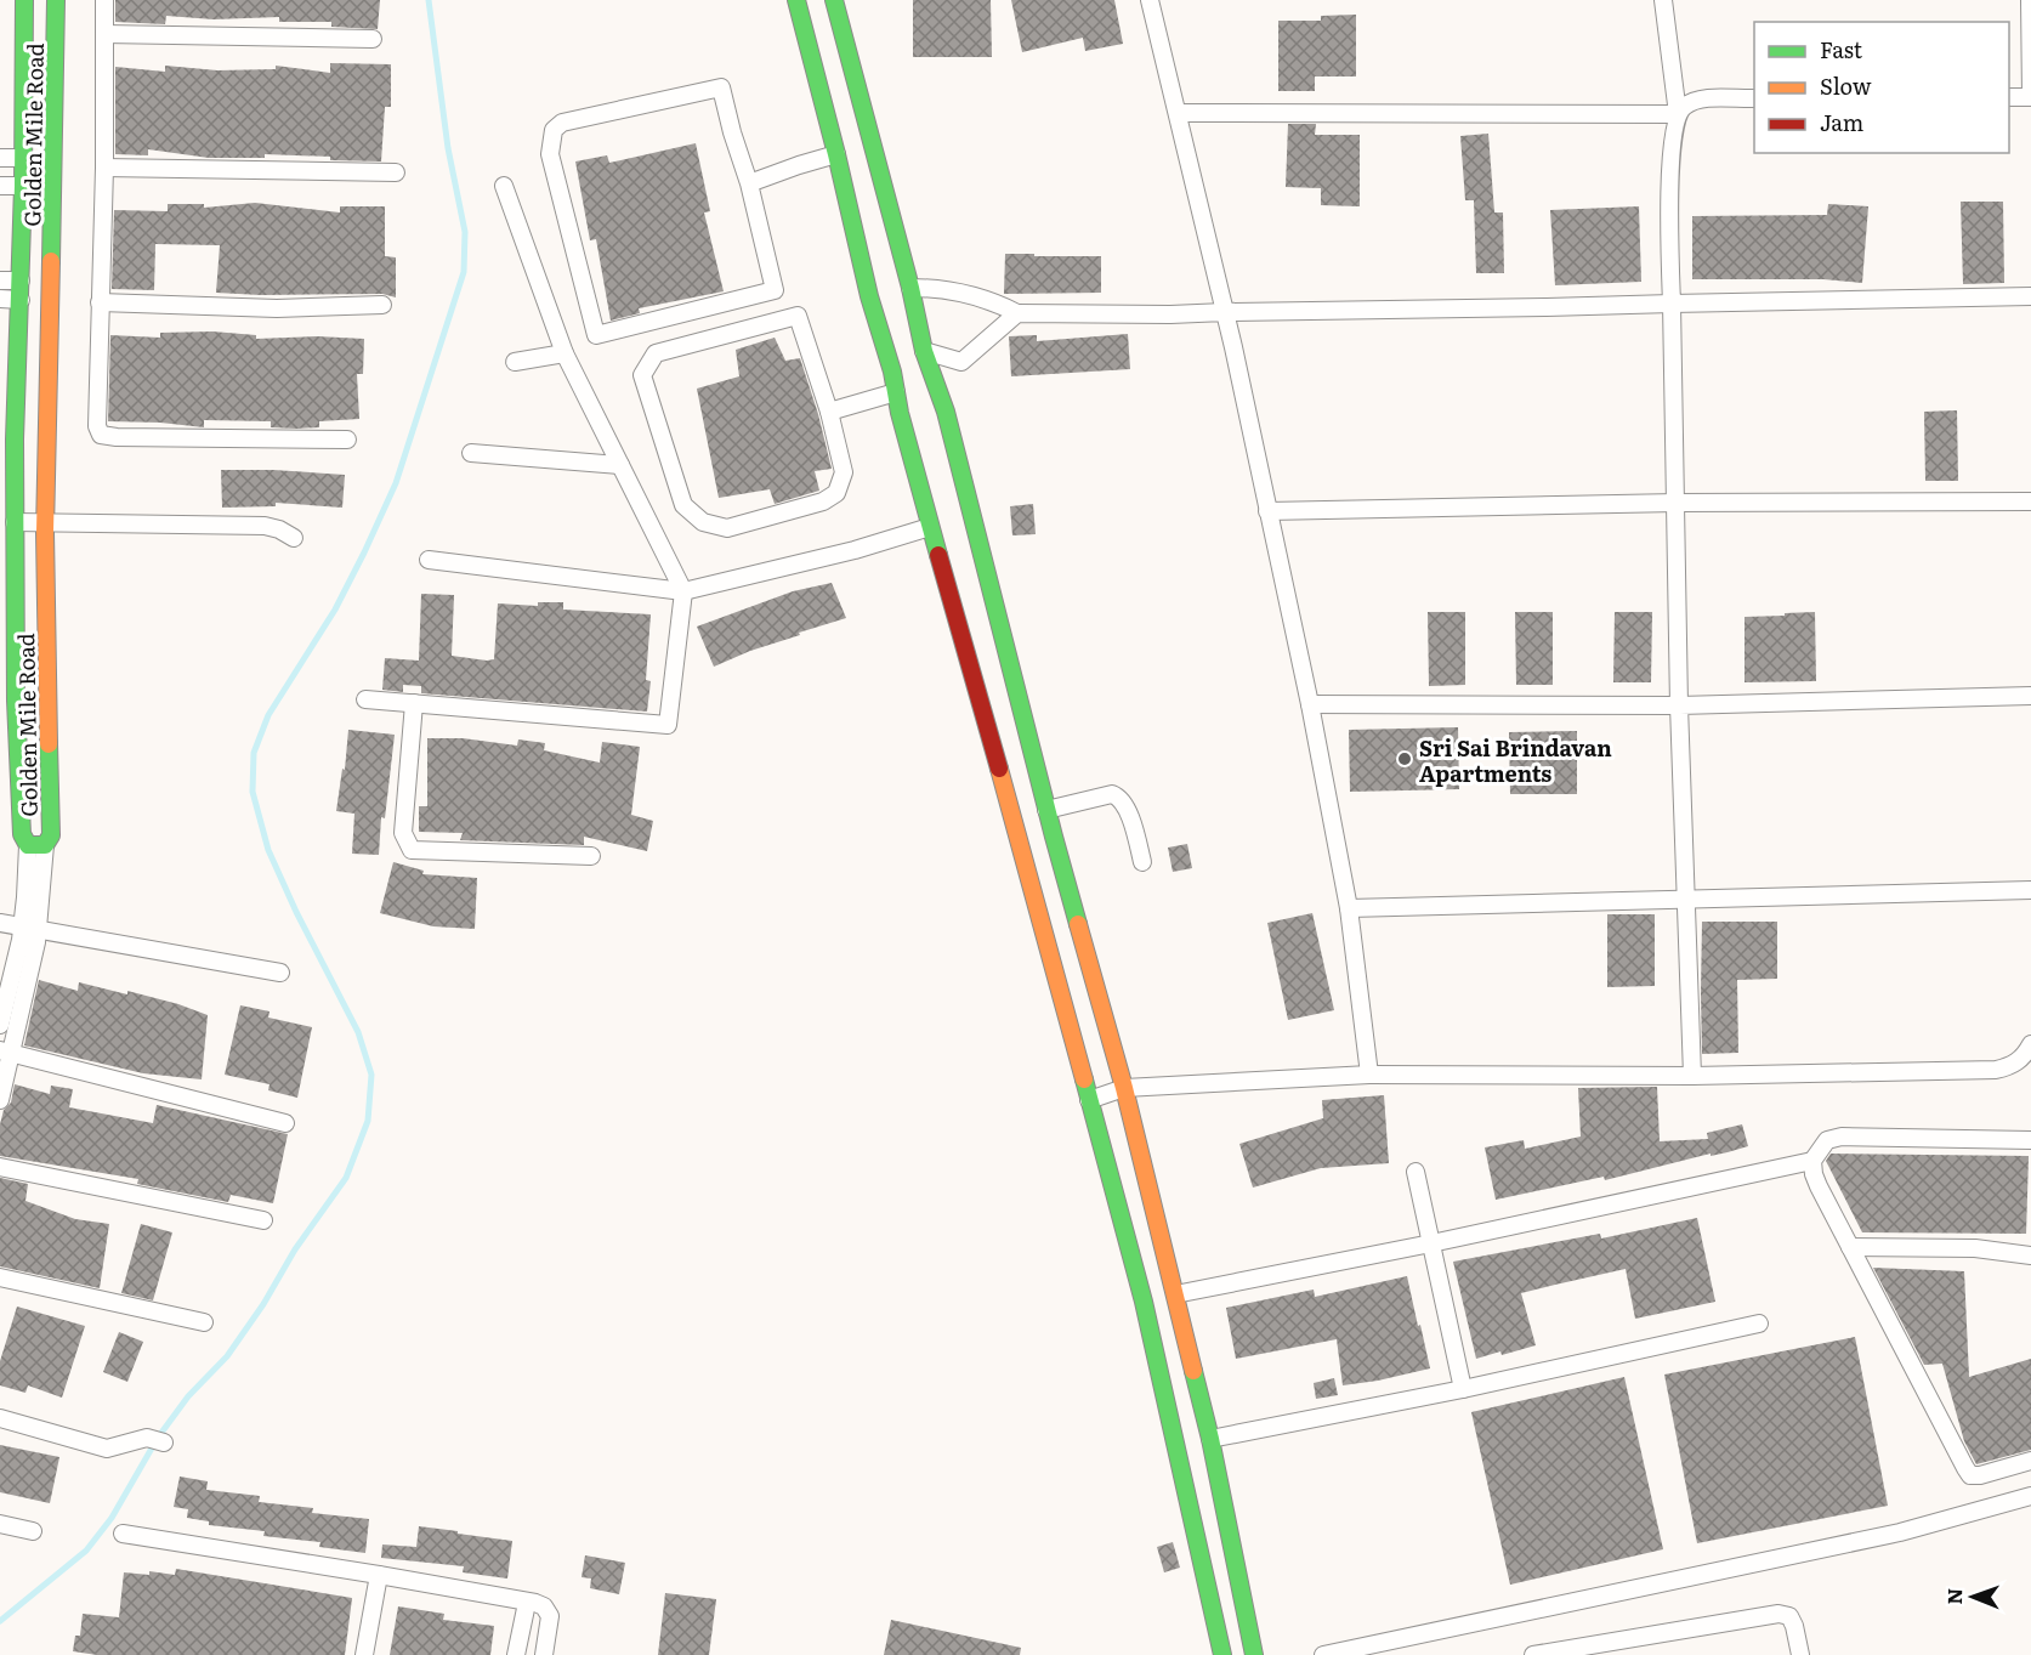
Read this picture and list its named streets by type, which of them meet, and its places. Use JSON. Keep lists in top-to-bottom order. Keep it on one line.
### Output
{"streets":{"main road":["Golden Mile Road"]},"places":["Sri Sai Brindavan Apartments"],"legend":["Fast","Slow","Jam"],"north":"left"}
